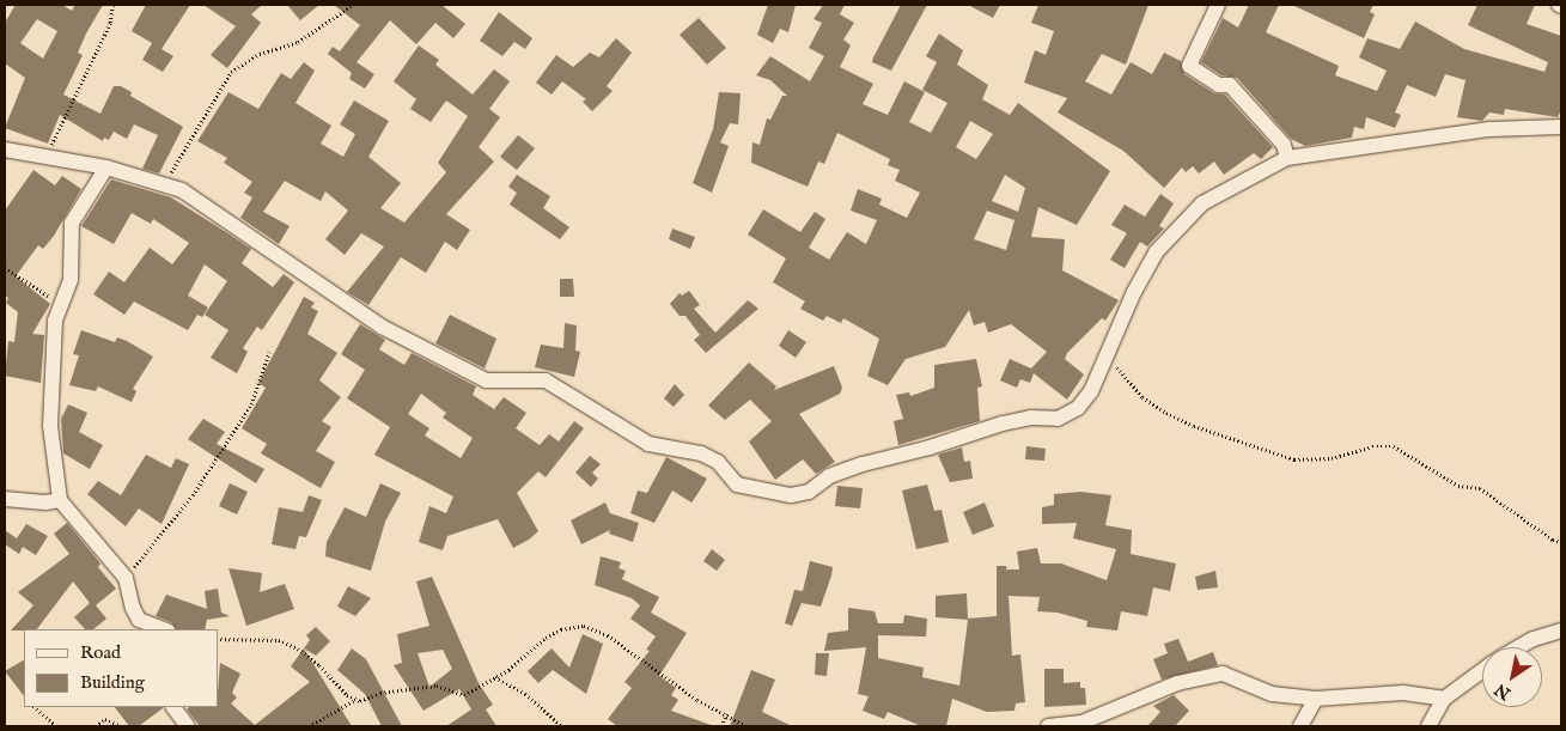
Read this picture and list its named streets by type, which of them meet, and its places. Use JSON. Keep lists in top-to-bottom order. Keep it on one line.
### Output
{"legend":["Road","Building"],"north":"bottom left"}
